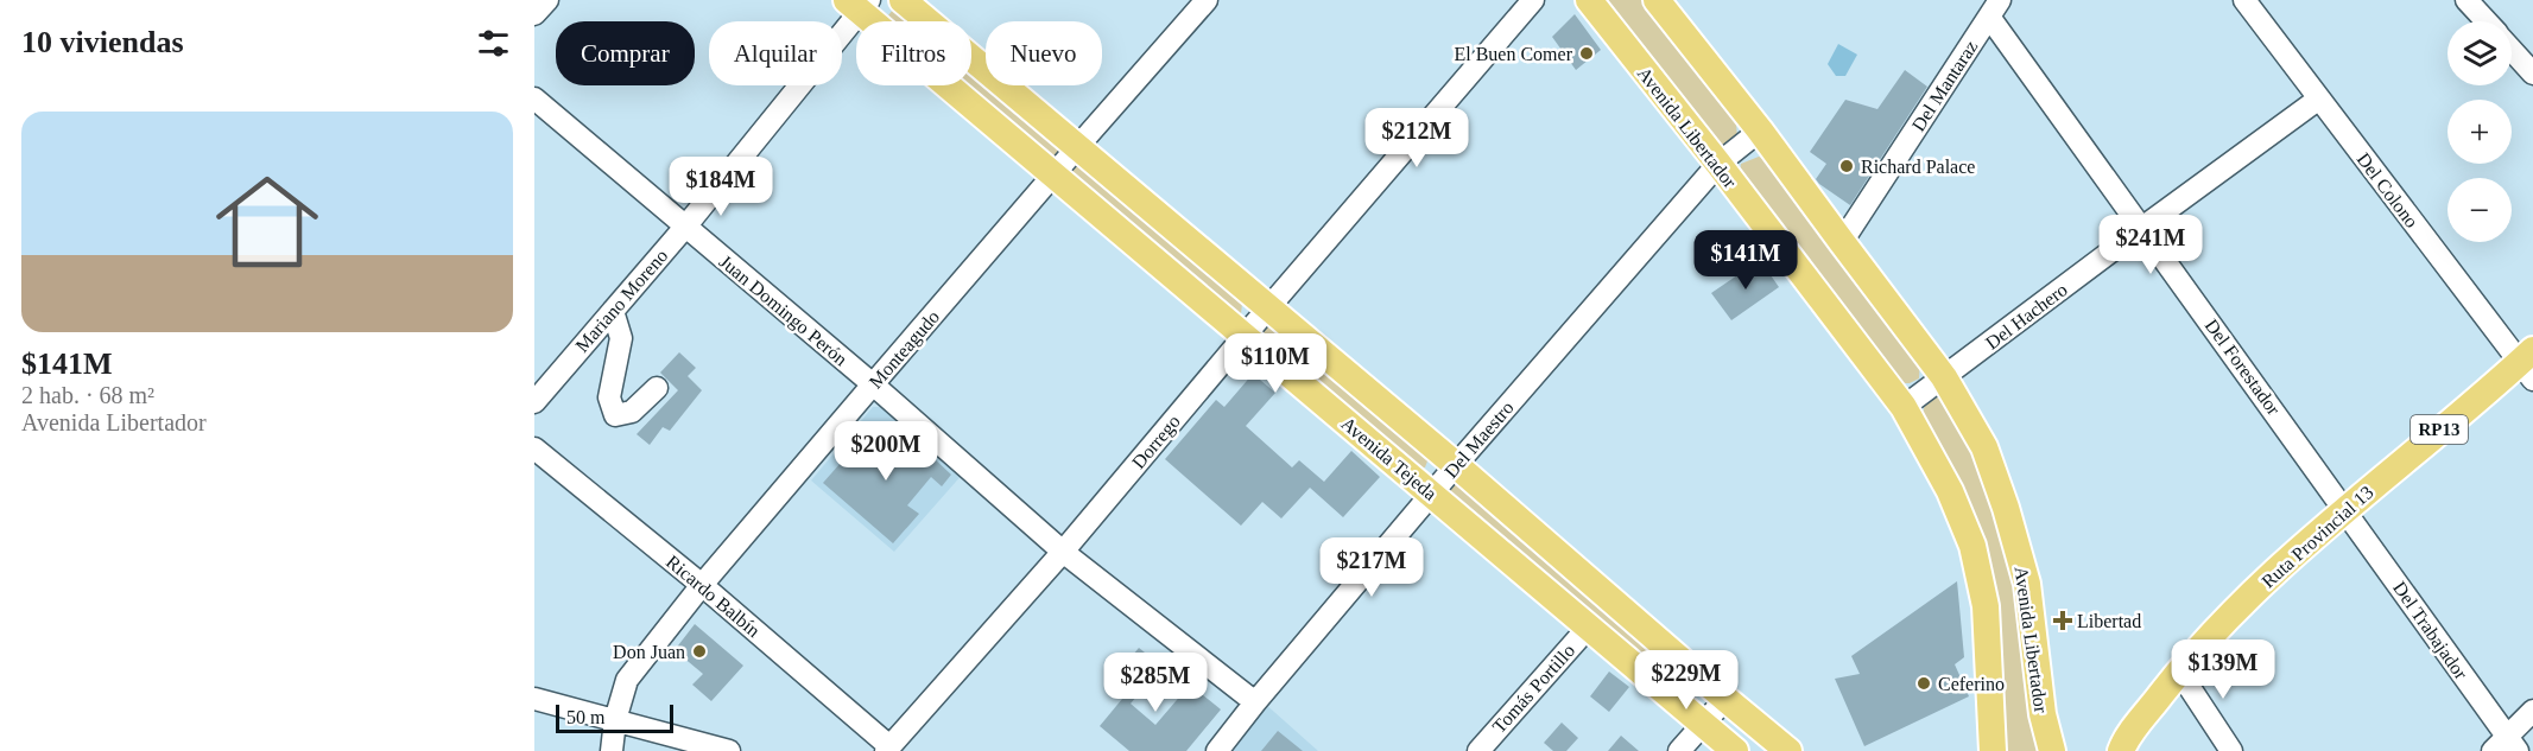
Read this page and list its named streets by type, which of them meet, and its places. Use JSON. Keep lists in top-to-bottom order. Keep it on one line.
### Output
{"streets":{"main road":["Avenida Libertador","RP13","Avenida Tejeda","Ruta Provincial 13"],"street":["Del Mantaraz","Del Colono","Mariano Moreno","Juan Domingo Perón","Del Hachero","Monteagudo","Del Forestador","Del Maestro","Dorrego","Ricardo Balbín","Del Trabajador","Tomás Portillo"]},"crossings":[["Del Mantaraz","Avenida Libertador"],["Del Mantaraz","Del Forestador"],["Avenida Libertador","Del Hachero"],["Avenida Libertador","Del Maestro"],["Del Colono","Del Hachero"],["Del Colono","Ruta Provincial 13"],["Mariano Moreno","Juan Domingo Perón"],["Mariano Moreno","Avenida Tejeda"],["Juan Domingo Perón","Monteagudo"],["Juan Domingo Perón","Del Maestro"],["Juan Domingo Perón","Dorrego"],["Del Hachero","Del Forestador"],["Monteagudo","Avenida Tejeda"],["Monteagudo","Ricardo Balbín"],["Del Forestador","Ruta Provincial 13"],["Del Forestador","Del Trabajador"],["Del Maestro","Avenida Tejeda"],["Dorrego","Avenida Tejeda"],["Dorrego","Ricardo Balbín"],["Avenida Tejeda","Tomás Portillo"],["Ruta Provincial 13","Del Trabajador"]],"places":{"other":["El Buen Comer","Richard Palace","Don Juan","Ceferino"],"health":["Libertad"]},"scale_bar":"50 m","page":{"heading":"10 viviendas","map_buttons":["+","−"],"chip":["Comprar","Alquilar","Filtros","Nuevo"],"list":[{"name":"$141M","note":"2 hab. · 68 m² · Avenida Libertador"}],"price":["$212M","$184M","$241M","$141M","$110M","$200M","$217M","$139M","$229M","$285M"],"scale":"50 m"}}
